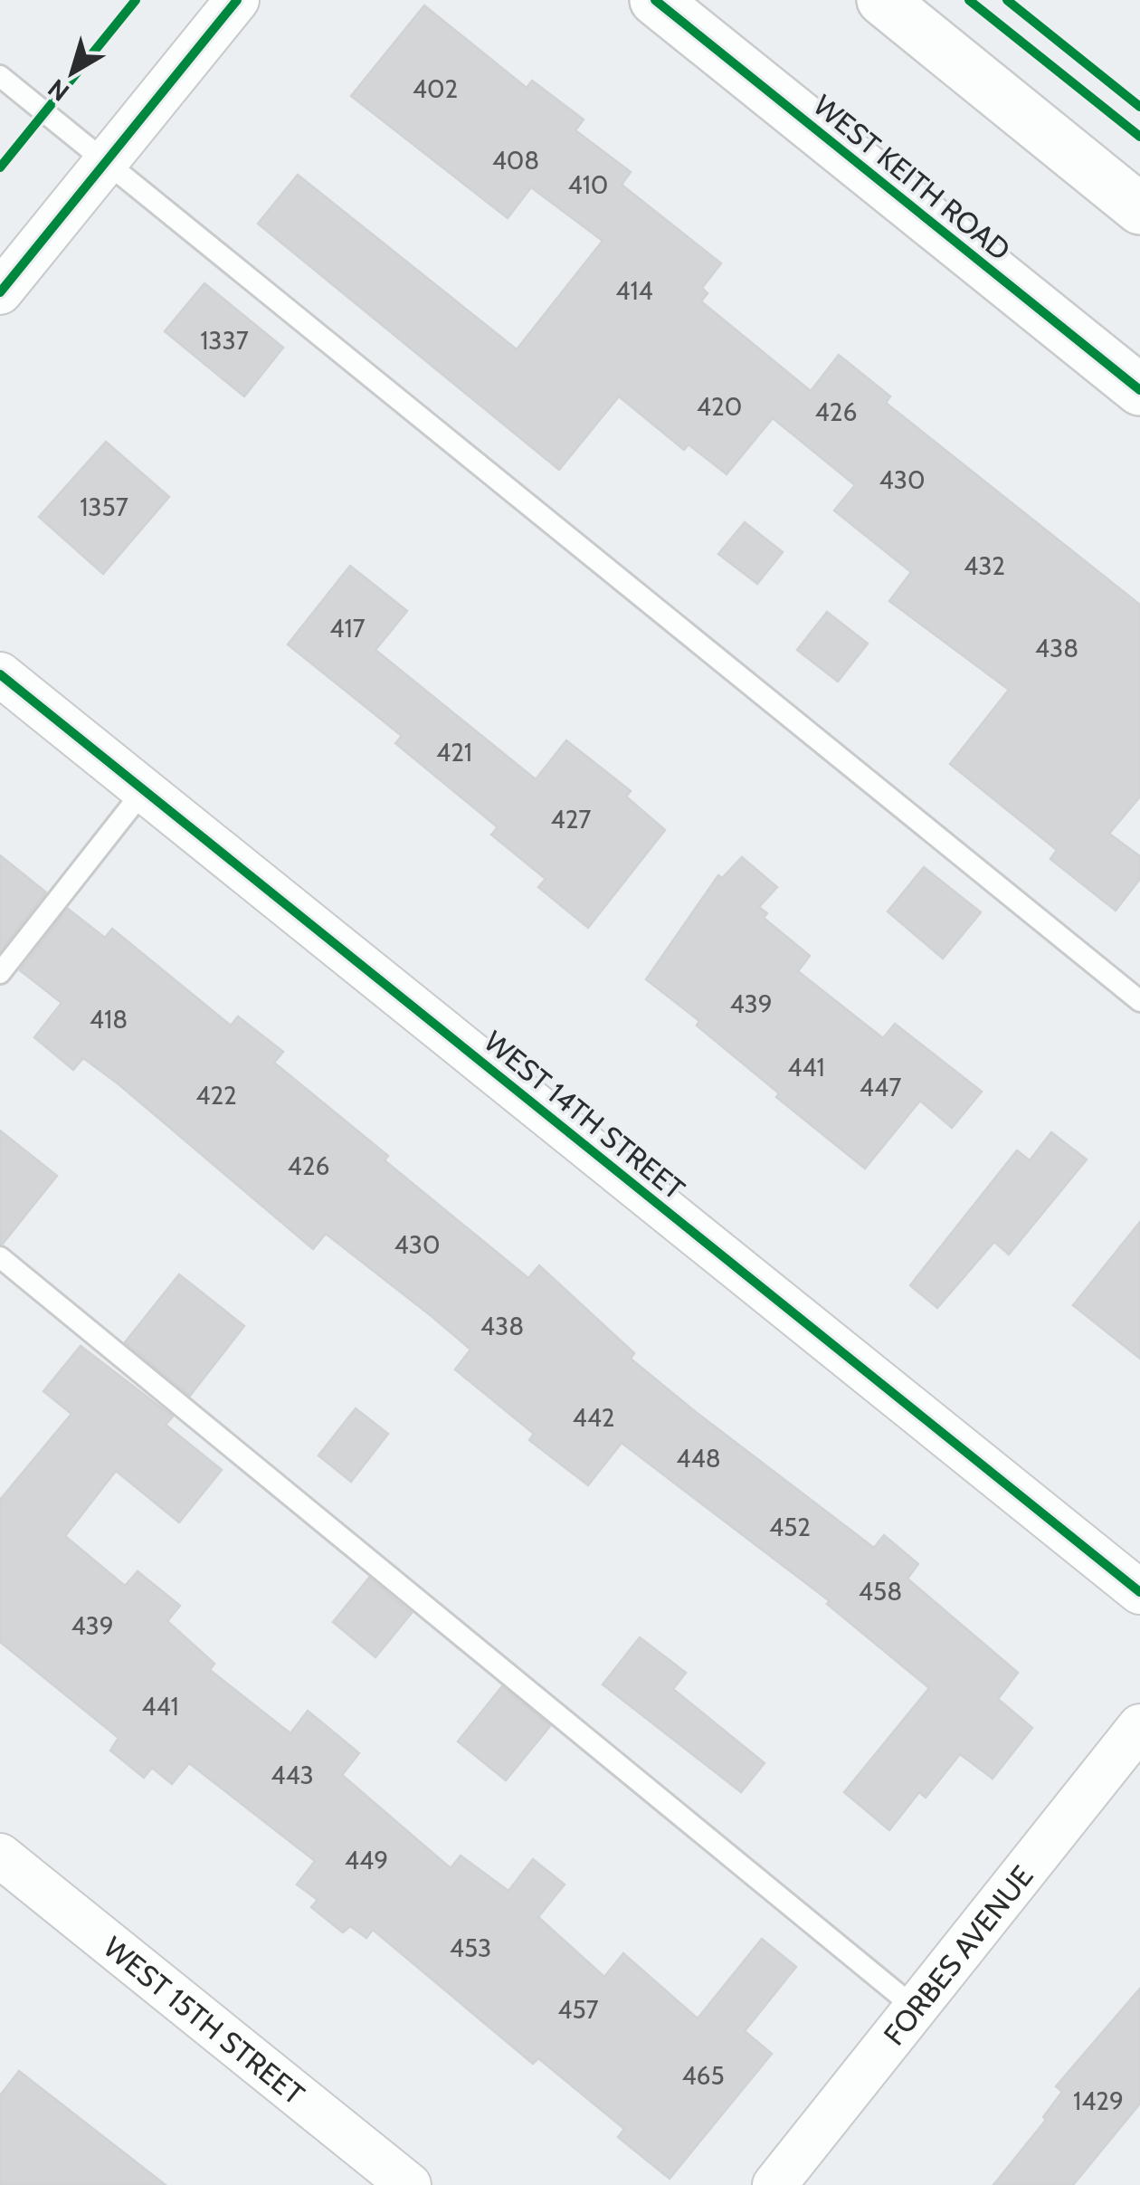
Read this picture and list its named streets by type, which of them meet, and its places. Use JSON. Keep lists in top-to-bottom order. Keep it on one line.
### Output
{"streets":{"main road":["WEST KEITH ROAD"],"street":["WEST 14TH STREET","FORBES AVENUE","WEST 15TH STREET"]},"house_numbers":["402","408","410","414","1337","420","426","430","1357","432","417","438","421","427","439","418","441","447","422","426","430","438","442","448","452","458","439","441","443","449","453","457","465","1429"],"north":"bottom left"}
